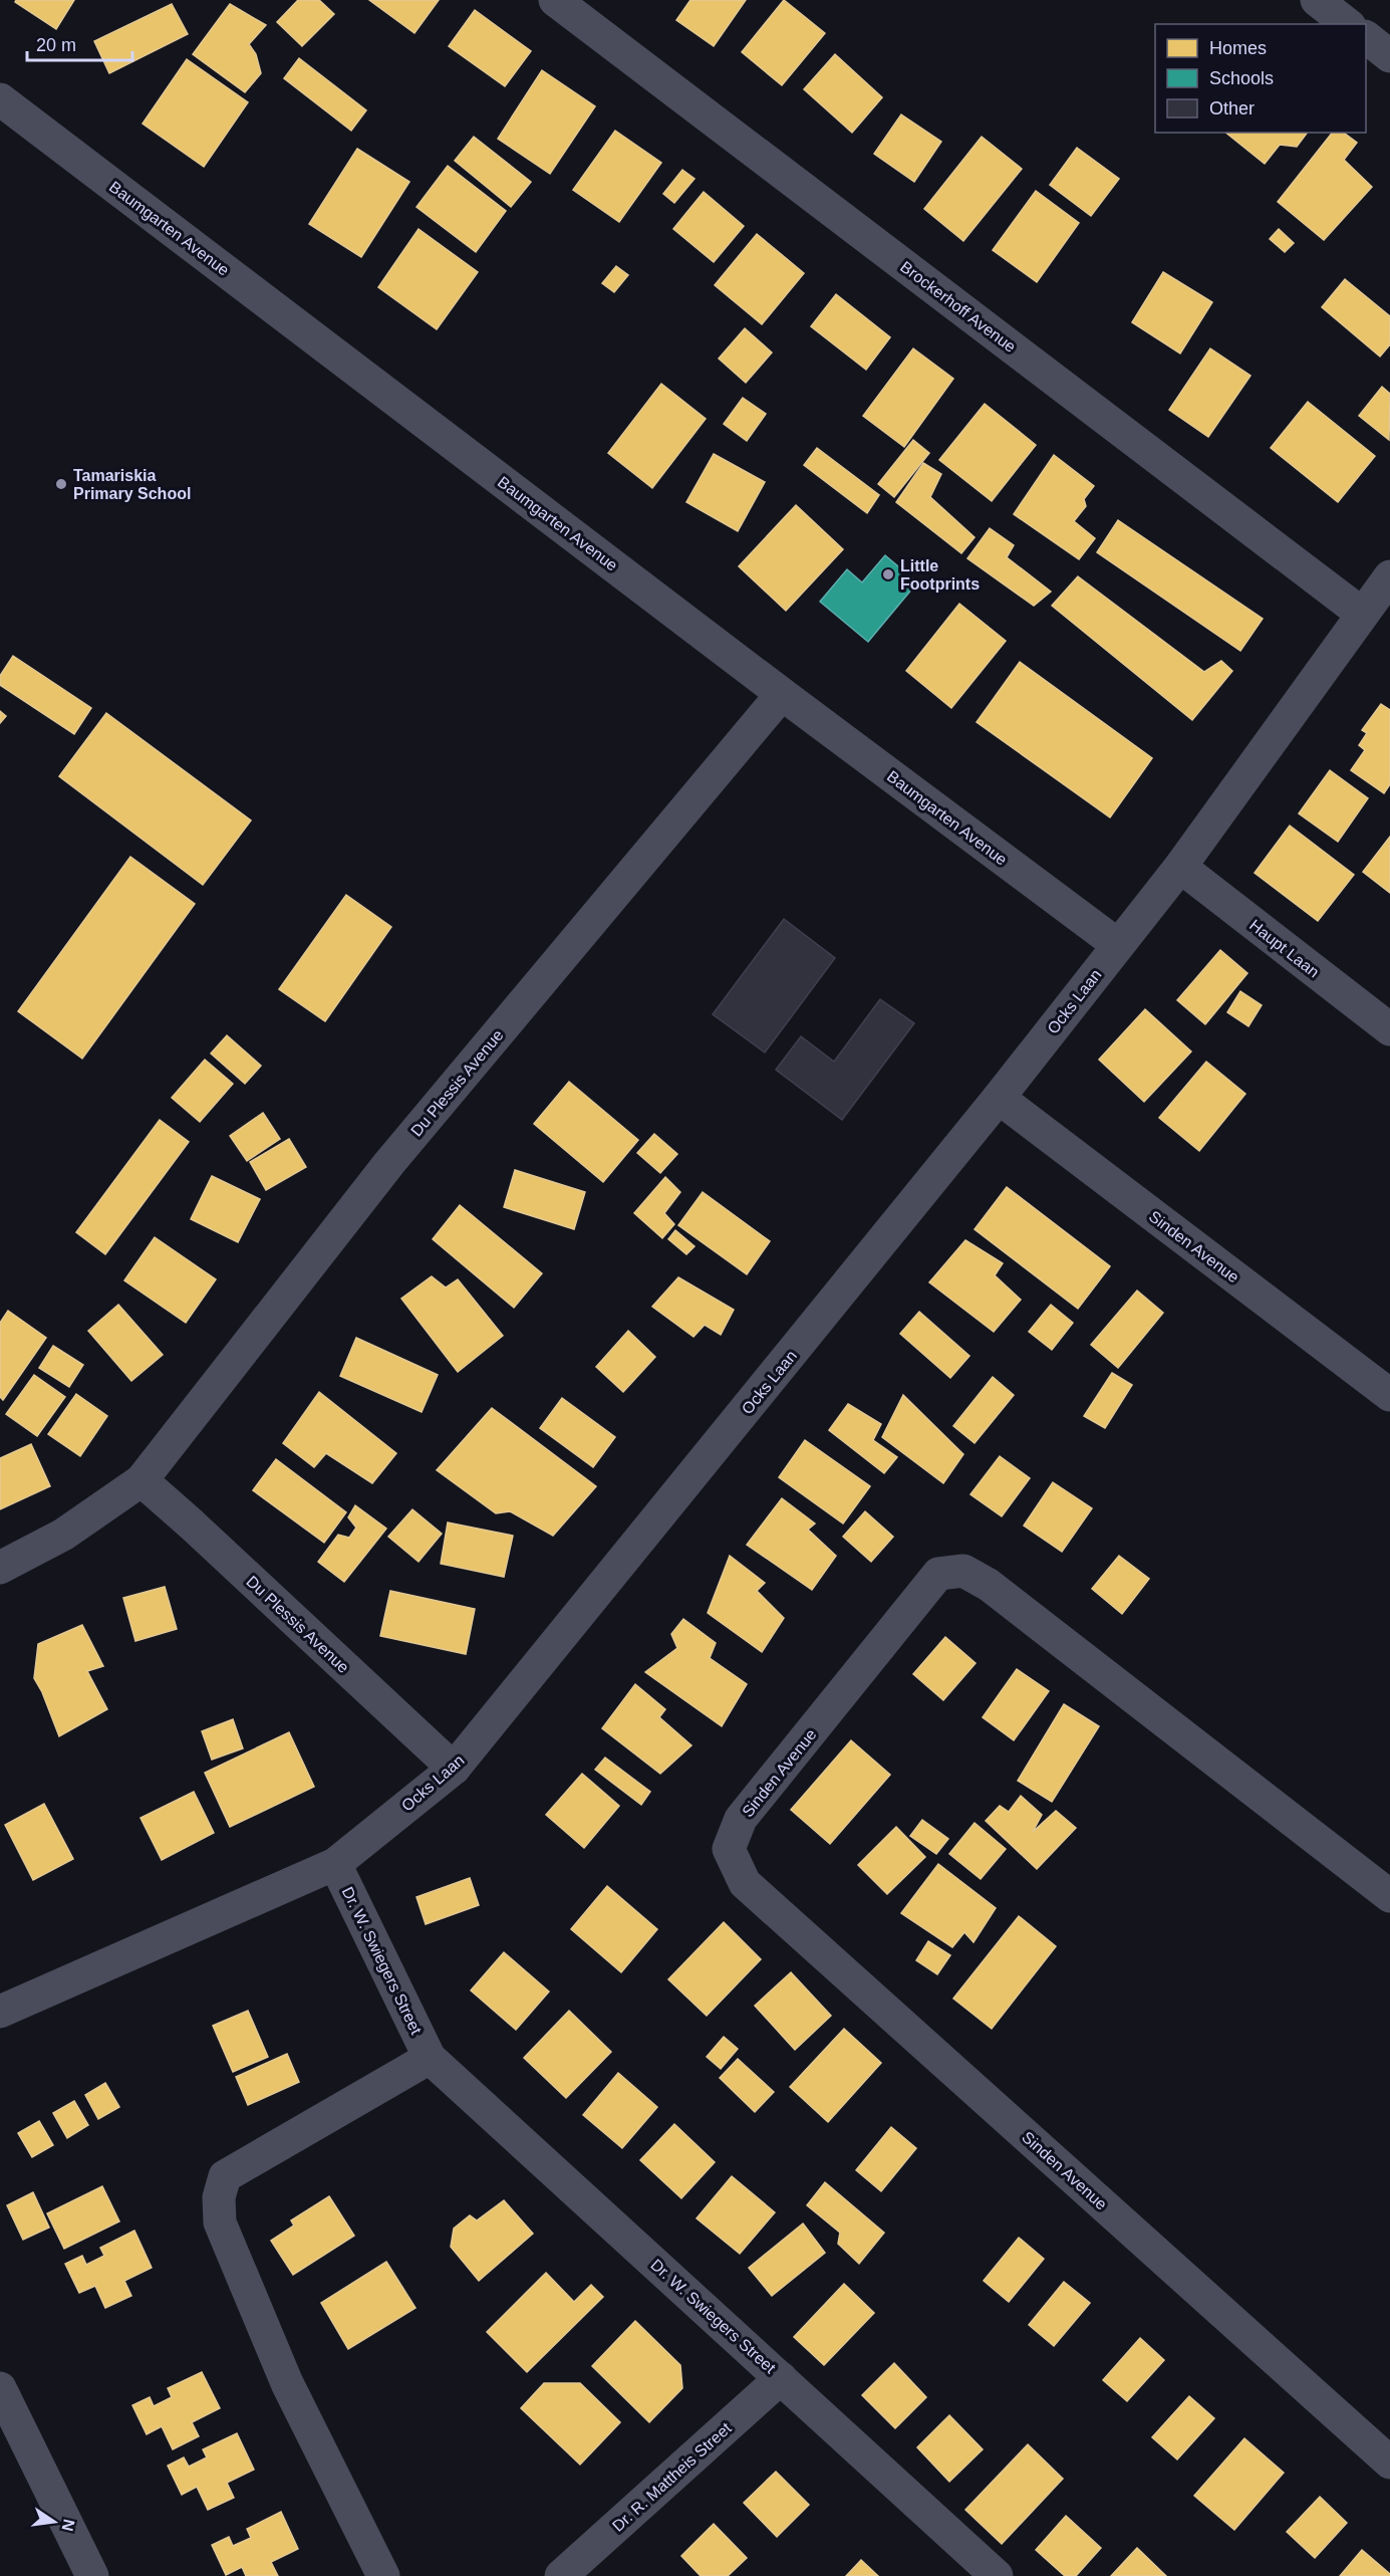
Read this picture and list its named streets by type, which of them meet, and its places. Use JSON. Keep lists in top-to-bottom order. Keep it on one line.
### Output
{"streets":{"street":["Baumgarten Avenue","Brockerhoff Avenue","Haupt Laan","Ocks Laan","Du Plessis Avenue","Sinden Avenue","Dr. W. Swiegers Street","Dr. R. Mattheis Street"]},"crossings":[["Baumgarten Avenue","Ocks Laan"],["Baumgarten Avenue","Du Plessis Avenue"],["Brockerhoff Avenue","Ocks Laan"],["Haupt Laan","Ocks Laan"],["Ocks Laan","Du Plessis Avenue"],["Ocks Laan","Sinden Avenue"],["Ocks Laan","Dr. W. Swiegers Street"],["Dr. W. Swiegers Street","Dr. R. Mattheis Street"]],"places":["Tamariskia Primary School","Little Footprints"],"legend":["Homes","Schools","Other"],"scale_bar":"20 m","north":"right"}
